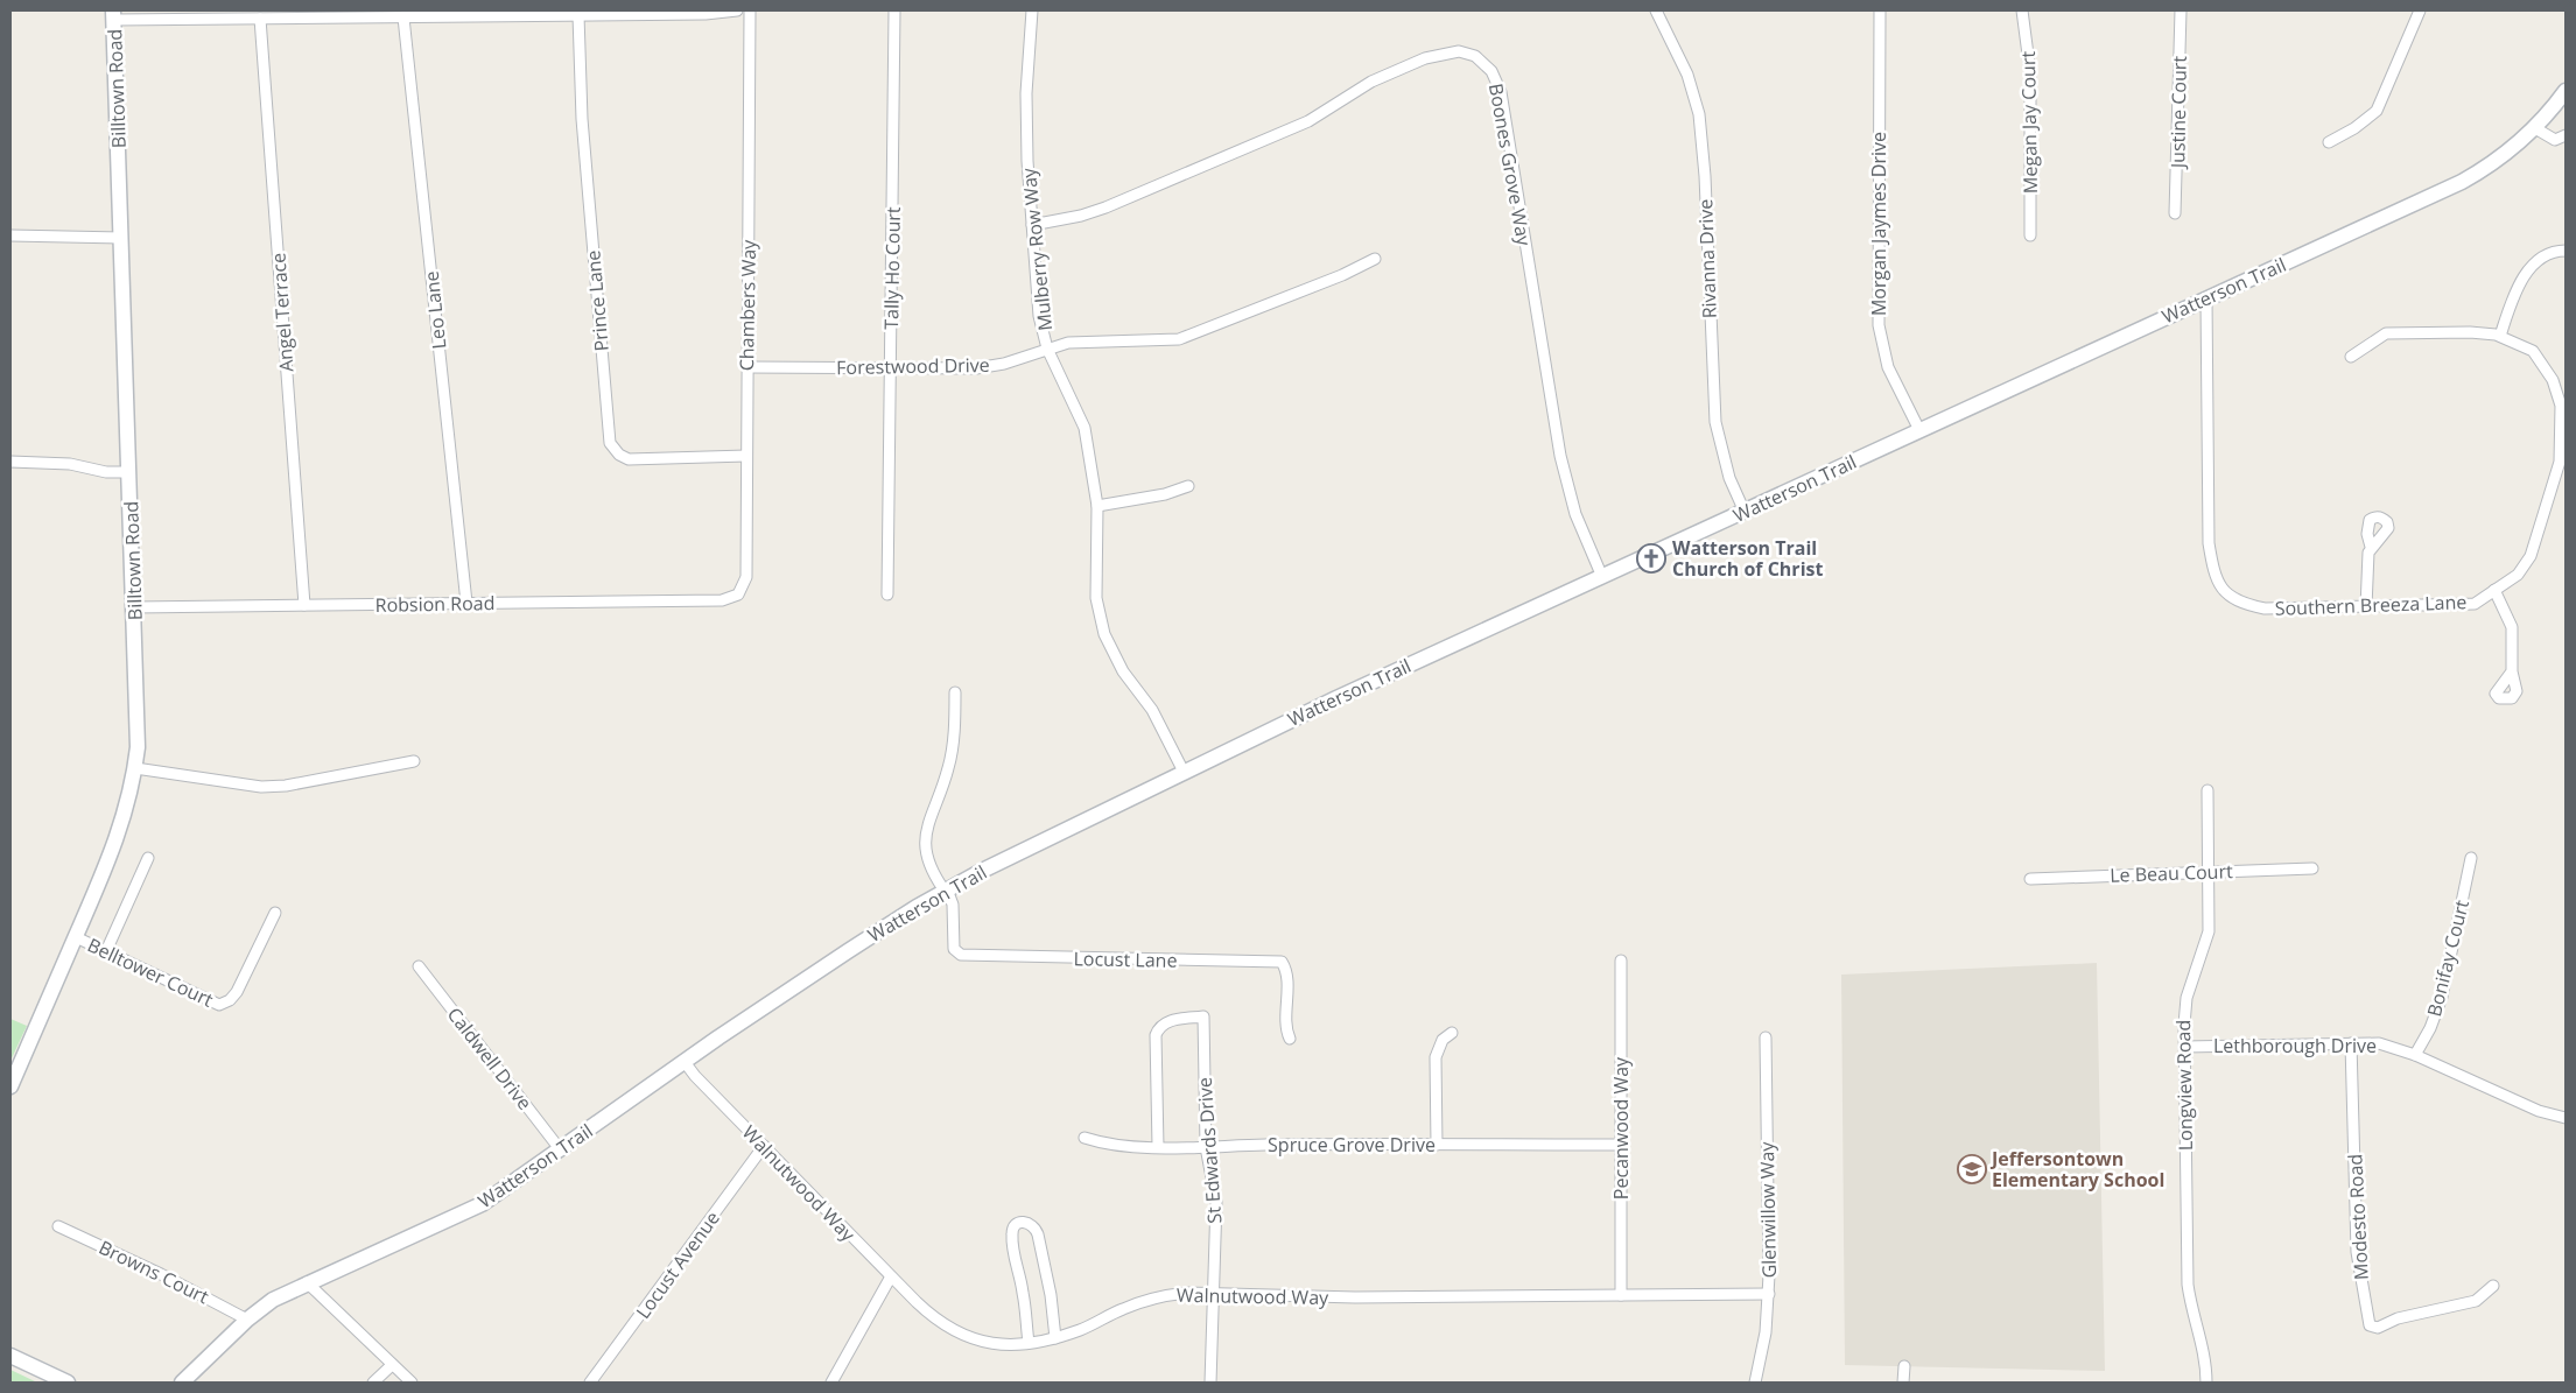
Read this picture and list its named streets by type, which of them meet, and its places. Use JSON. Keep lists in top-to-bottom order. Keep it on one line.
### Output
{"streets":{"main road":["Billtown Road","Watterson Trail"],"street":["Justine Court","Megan Jay Court","Boones Grove Way","Morgan Jaymes Drive","Mulberry Row Way","Rivanna Drive","Tally Ho Court","Prince Lane","Chambers Way","Leo Lane","Angel Terrace","Forestwood Drive","Robsion Road","Southern Breeza Lane","Le Beau Court","Bonifay Court","Locust Lane","Belltower Court","Lethborough Drive","Caldwell Drive","Longview Road","Pecanwood Way","Spruce Grove Drive","St Edwards Drive","Walnutwood Way","Glenwillow Way","Modesto Road","Locust Avenue","Browns Court"]},"crossings":[["Billtown Road","Robsion Road"],["Billtown Road","Belltower Court"],["Boones Grove Way","Mulberry Row Way"],["Boones Grove Way","Watterson Trail"],["Morgan Jaymes Drive","Watterson Trail"],["Mulberry Row Way","Watterson Trail"],["Mulberry Row Way","Forestwood Drive"],["Rivanna Drive","Watterson Trail"],["Tally Ho Court","Forestwood Drive"],["Watterson Trail","Southern Breeza Lane"],["Watterson Trail","Locust Lane"],["Watterson Trail","Caldwell Drive"],["Watterson Trail","Walnutwood Way"],["Watterson Trail","Browns Court"],["Prince Lane","Chambers Way"],["Chambers Way","Forestwood Drive"],["Chambers Way","Robsion Road"],["Leo Lane","Robsion Road"],["Angel Terrace","Robsion Road"],["Le Beau Court","Longview Road"],["Bonifay Court","Lethborough Drive"],["Lethborough Drive","Longview Road"],["Lethborough Drive","Modesto Road"],["Pecanwood Way","Spruce Grove Drive"],["Pecanwood Way","Walnutwood Way"],["Spruce Grove Drive","St Edwards Drive"],["St Edwards Drive","Walnutwood Way"],["Walnutwood Way","Glenwillow Way"],["Walnutwood Way","Locust Avenue"]],"places":{"church":["Watterson Trail Church of Christ"],"school or university":["Jeffersontown Elementary School"]}}
